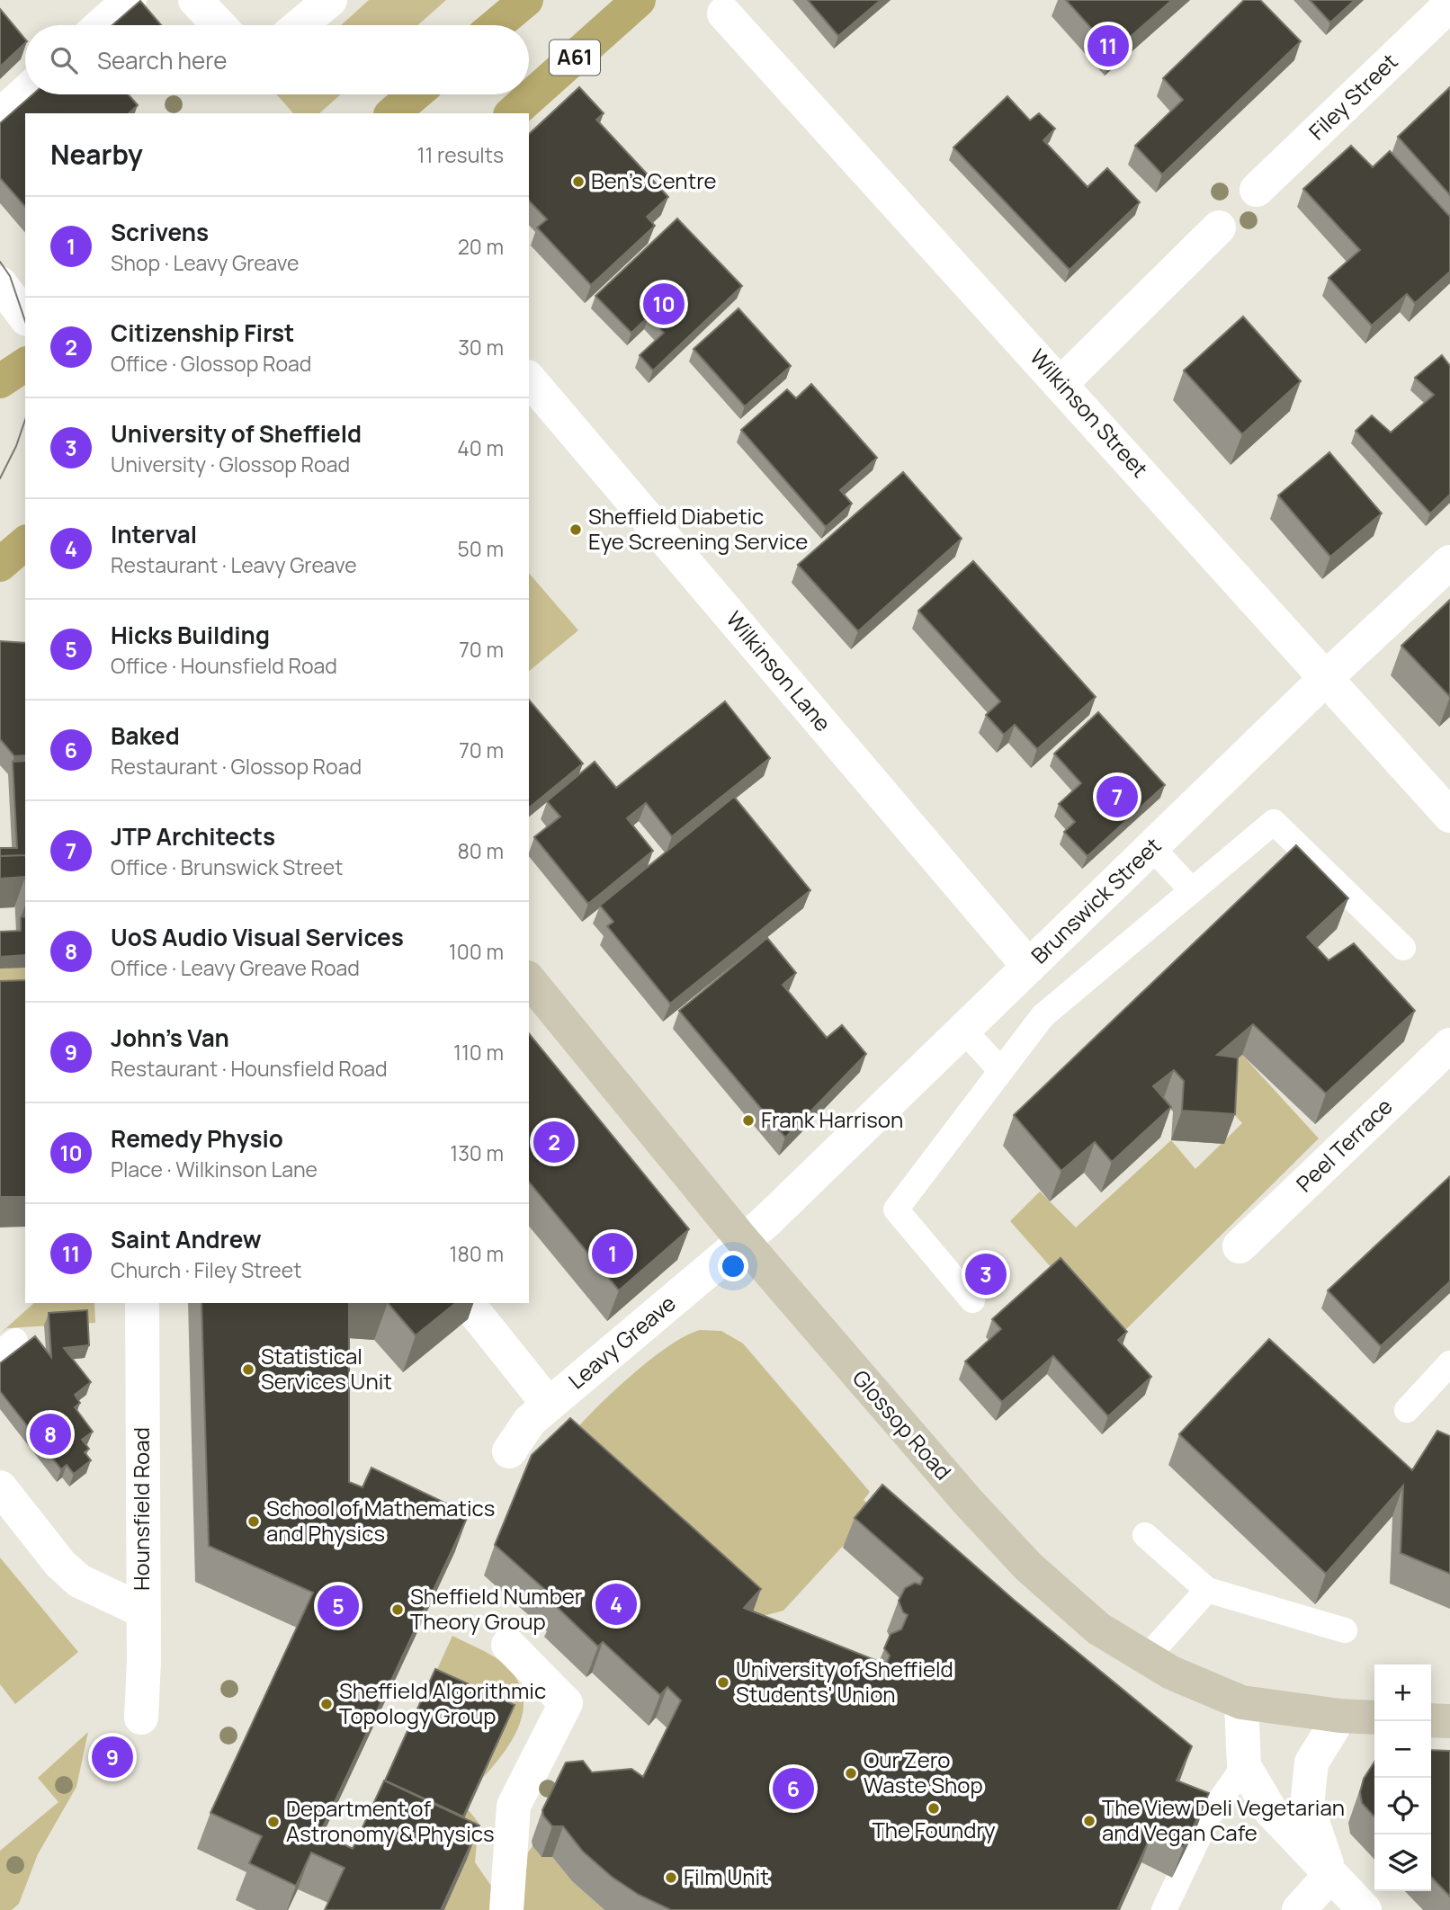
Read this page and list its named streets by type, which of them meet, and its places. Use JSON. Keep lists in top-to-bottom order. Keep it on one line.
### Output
{"streets":{"highway":["A61"],"main road":["Glossop Road"],"street":["Filey Street","Wilkinson Street","Wilkinson Lane","Brunswick Street","Peel Terrace","Leavy Greave","Hounsfield Road"]},"crossings":[["Wilkinson Street","Brunswick Street"],["Wilkinson Lane","Brunswick Street"],["Brunswick Street","Leavy Greave"],["Brunswick Street","Glossop Road"],["Leavy Greave","Glossop Road"]],"places":["Ben's Centre","Sheffield Diabetic Eye Screening Service","Frank Harrison","Statistical Services Unit","School of Mathematics and Physics","Sheffield Number Theory Group","University of Sheffield Students' Union","Sheffield Algorithmic Topology Group","Our Zero Waste Shop","The Foundry","The View Deli Vegetarian and Vegan Cafe","Department of Astronomy & Physics","Film Unit"],"page":{"pins":["11","10","7","2","1","3","8","4","5","9","6"],"search":"Search here","heading":["Nearby","11 results"],"list":[{"mark":"1","name":"Scrivens","note":"Shop · Leavy Greave","value":"20 m"},{"mark":"2","name":"Citizenship First","note":"Office · Glossop Road","value":"30 m"},{"mark":"3","name":"University of Sheffield","note":"University · Glossop Road","value":"40 m"},{"mark":"4","name":"Interval","note":"Restaurant · Leavy Greave","value":"50 m"},{"mark":"5","name":"Hicks Building","note":"Office · Hounsfield Road","value":"70 m"},{"mark":"6","name":"Baked","note":"Restaurant · Glossop Road","value":"70 m"},{"mark":"7","name":"JTP Architects","note":"Office · Brunswick Street","value":"80 m"},{"mark":"8","name":"UoS Audio Visual Services","note":"Office · Leavy Greave Road","value":"100 m"},{"mark":"9","name":"John's Van","note":"Restaurant · Hounsfield Road","value":"110 m"},{"mark":"10","name":"Remedy Physio","note":"Place · Wilkinson Lane","value":"130 m"},{"mark":"11","name":"Saint Andrew","note":"Church · Filey Street","value":"180 m"}],"map_buttons":["+","−"]}}
